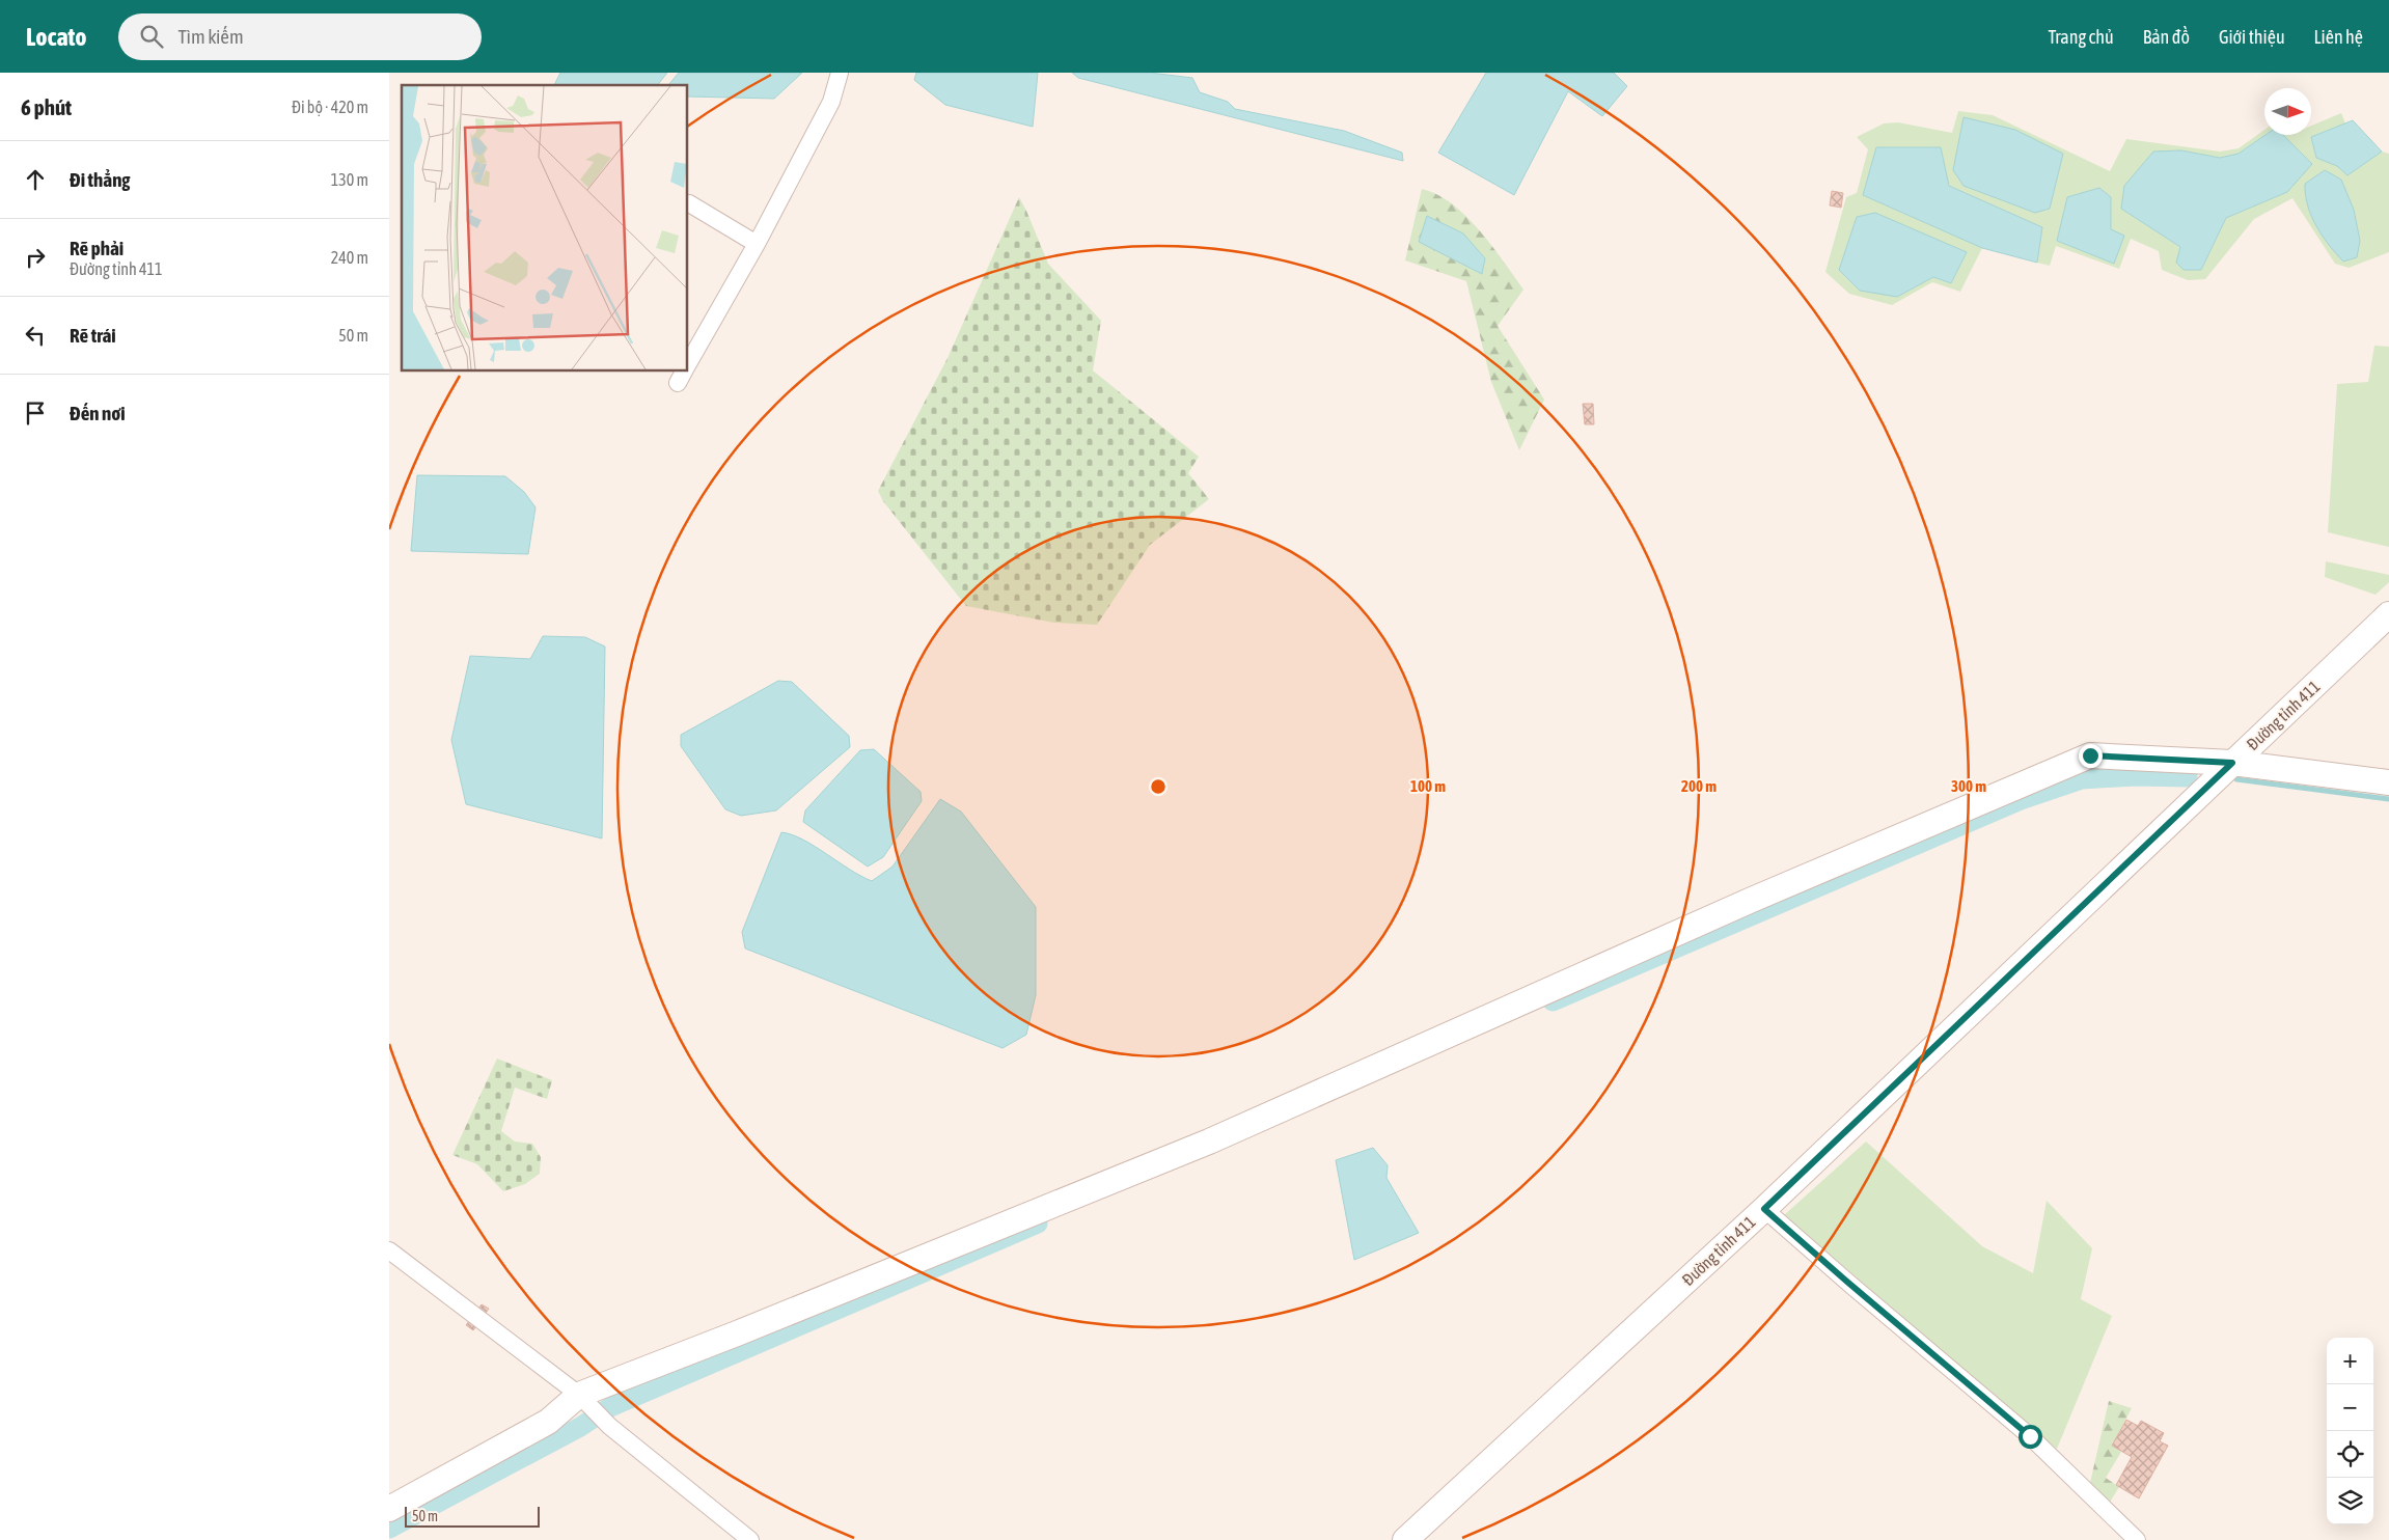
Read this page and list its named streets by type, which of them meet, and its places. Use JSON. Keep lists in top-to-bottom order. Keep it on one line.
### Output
{"streets":{"main road":["Đường tỉnh 411"]},"scale_bar":"50 m","north":"right","page":{"header":"Locato","search":"Tìm kiếm","nav":["Trang chủ","Bản đồ","Giới thiệu","Liên hệ"],"heading":["6 phút","Đi bộ · 420 m"],"list":[["Đi thẳng","130 m"],["Rẽ phải","Đường tỉnh 411","240 m"],["Rẽ trái","50 m"],"Đến nơi"],"map_buttons":["+","−"],"scale":"50 m"},"rings":["100 m","200 m","300 m"]}
